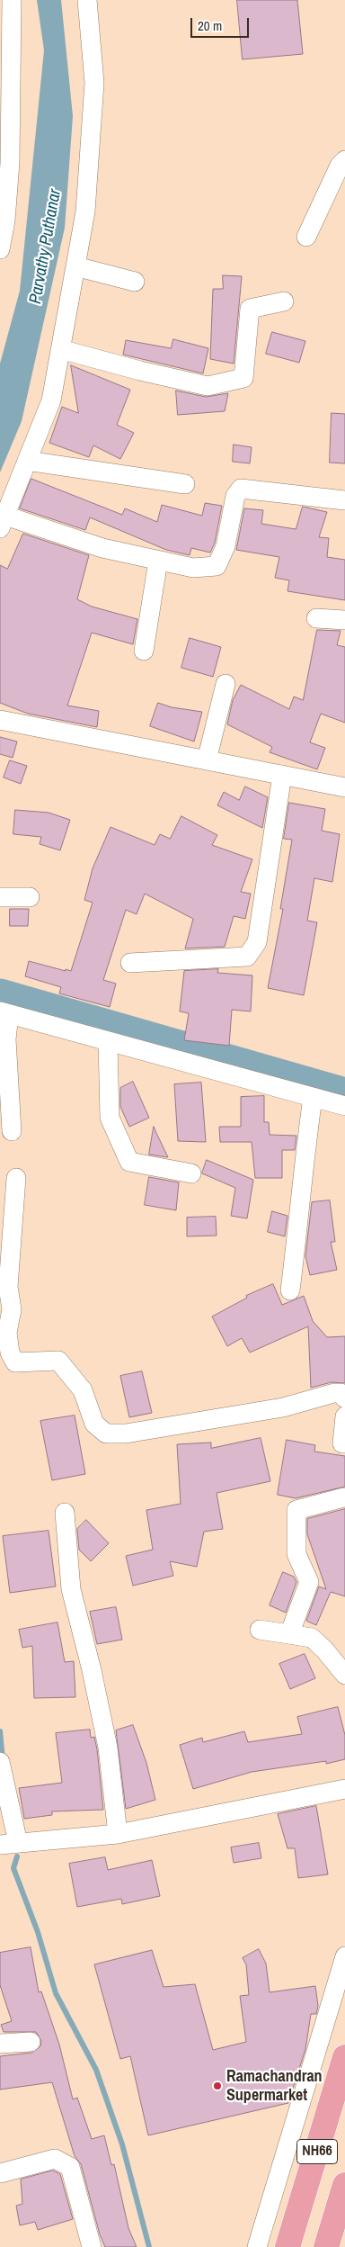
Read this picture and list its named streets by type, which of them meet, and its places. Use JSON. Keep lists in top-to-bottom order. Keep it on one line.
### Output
{"streets":{"highway":["NH66"]},"water":["Parvathy Puthanar"],"places":["Ramachandran Supermarket"],"scale_bar":"20 m"}
